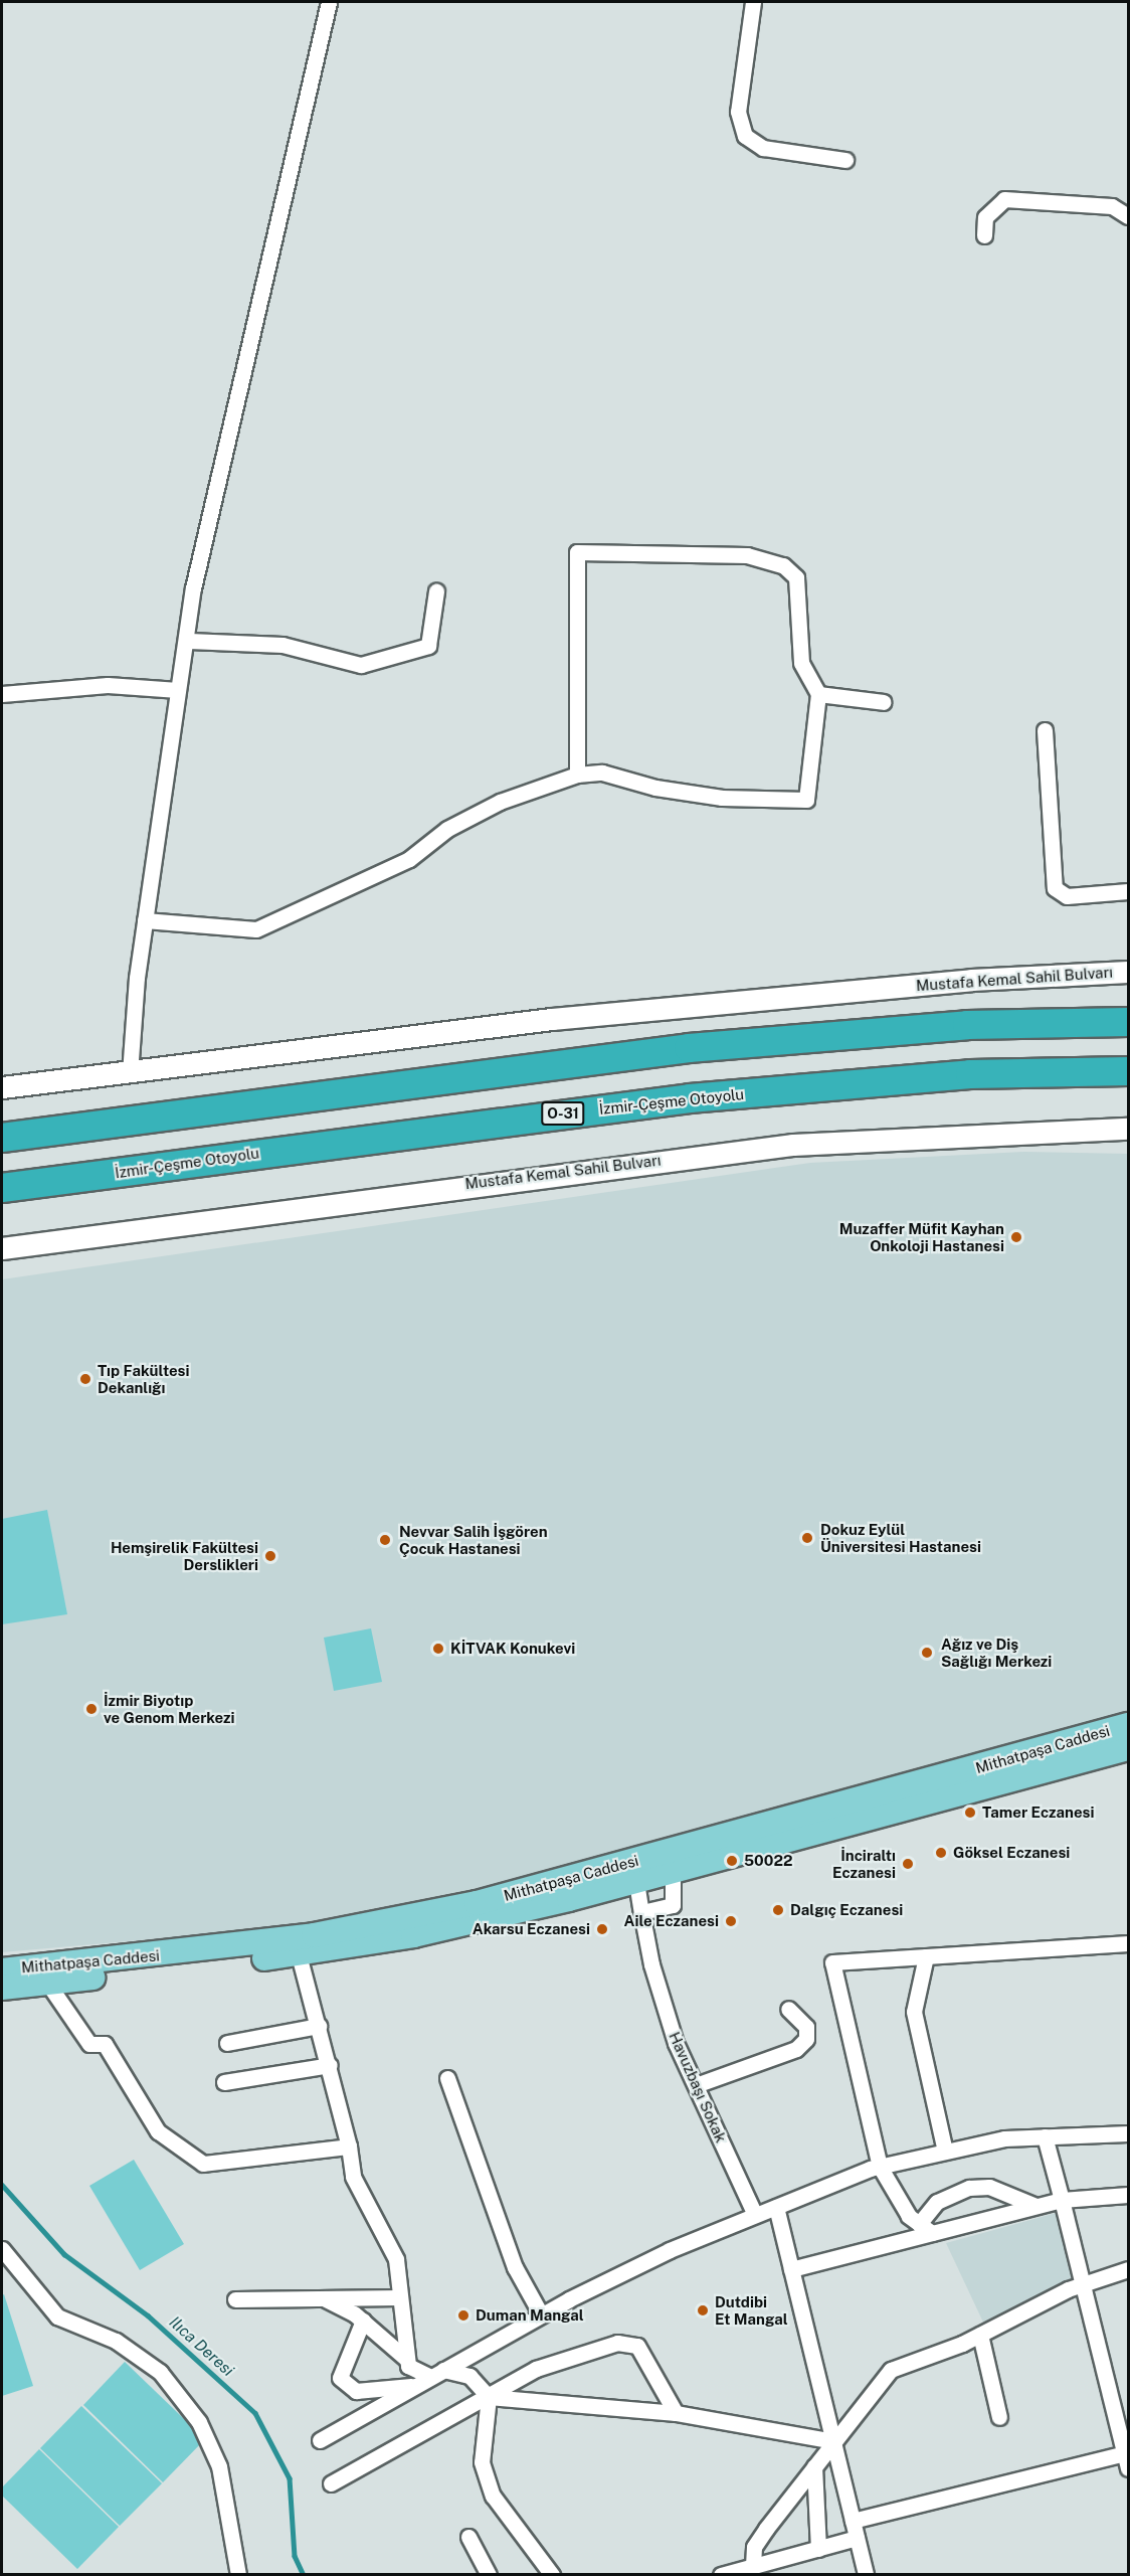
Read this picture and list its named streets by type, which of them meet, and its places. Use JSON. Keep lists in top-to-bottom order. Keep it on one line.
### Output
{"streets":{"highway":["İzmir-Çeşme Otoyolu","O-31"],"main road":["Mustafa Kemal Sahil Bulvarı","Mithatpaşa Caddesi"],"street":["Havuzbaşı Sokak"]},"crossings":[["Mithatpaşa Caddesi","Havuzbaşı Sokak"]],"water":["Ilıca Deresi"],"places":["Muzaffer Müfit Kayhan Onkoloji Hastanesi","Tıp Fakültesi Dekanlığı","Dokuz Eylül Üniversitesi Hastanesi","Nevvar Salih İşgören Çocuk Hastanesi","Hemşirelik Fakültesi Derslikleri","KİTVAK Konukevi","Ağız ve Diş Sağlığı Merkezi","İzmir Biyotıp ve Genom Merkezi","Tamer Eczanesi","Göksel Eczanesi","50022","İnciraltı Eczanesi","Dalgıç Eczanesi","Aile Eczanesi","Akarsu Eczanesi","Dutdibi Et Mangal","Duman Mangal"]}
